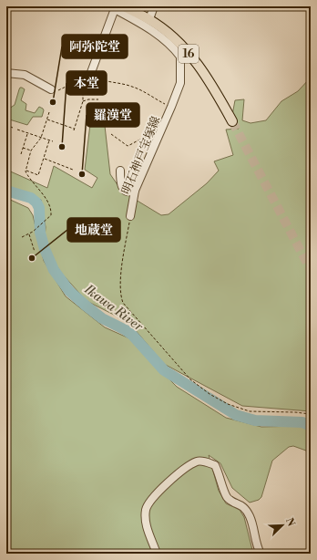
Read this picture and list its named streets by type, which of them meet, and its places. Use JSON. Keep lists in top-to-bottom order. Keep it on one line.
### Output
{"streets":{"main road":["16"],"street":["明石神戸宝塚線"]},"crossings":[["16","明石神戸宝塚線"]],"water":["Ikawa River"],"places":["阿弥陀堂","本堂","羅漢堂","地蔵堂"],"north":"top right"}
